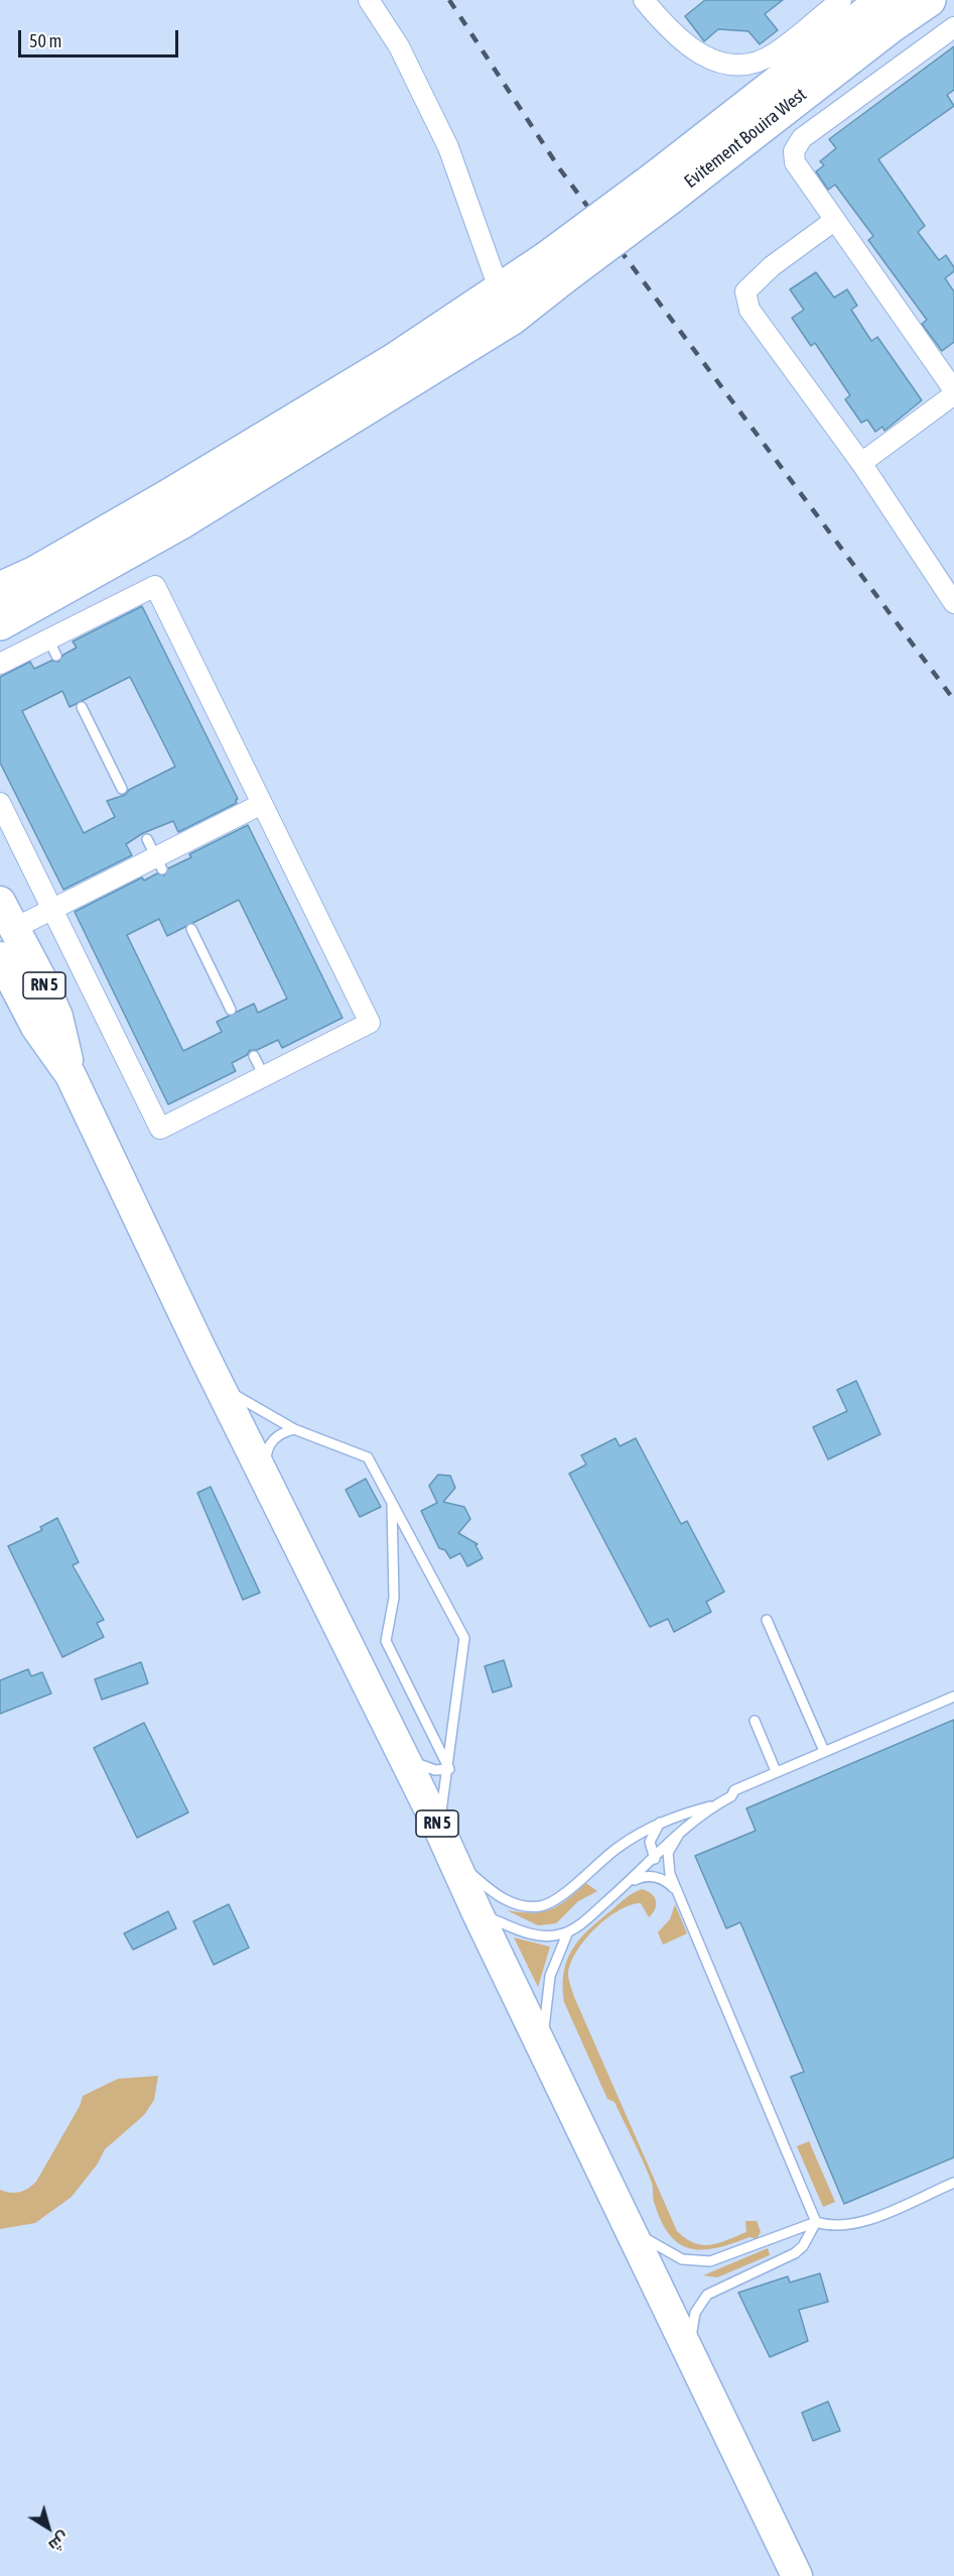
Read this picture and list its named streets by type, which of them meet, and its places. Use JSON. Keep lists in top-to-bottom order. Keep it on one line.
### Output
{"streets":{"highway":["Evitement Bouira West"],"main road":["RN 5"]},"scale_bar":"50 m","north":"bottom right"}
